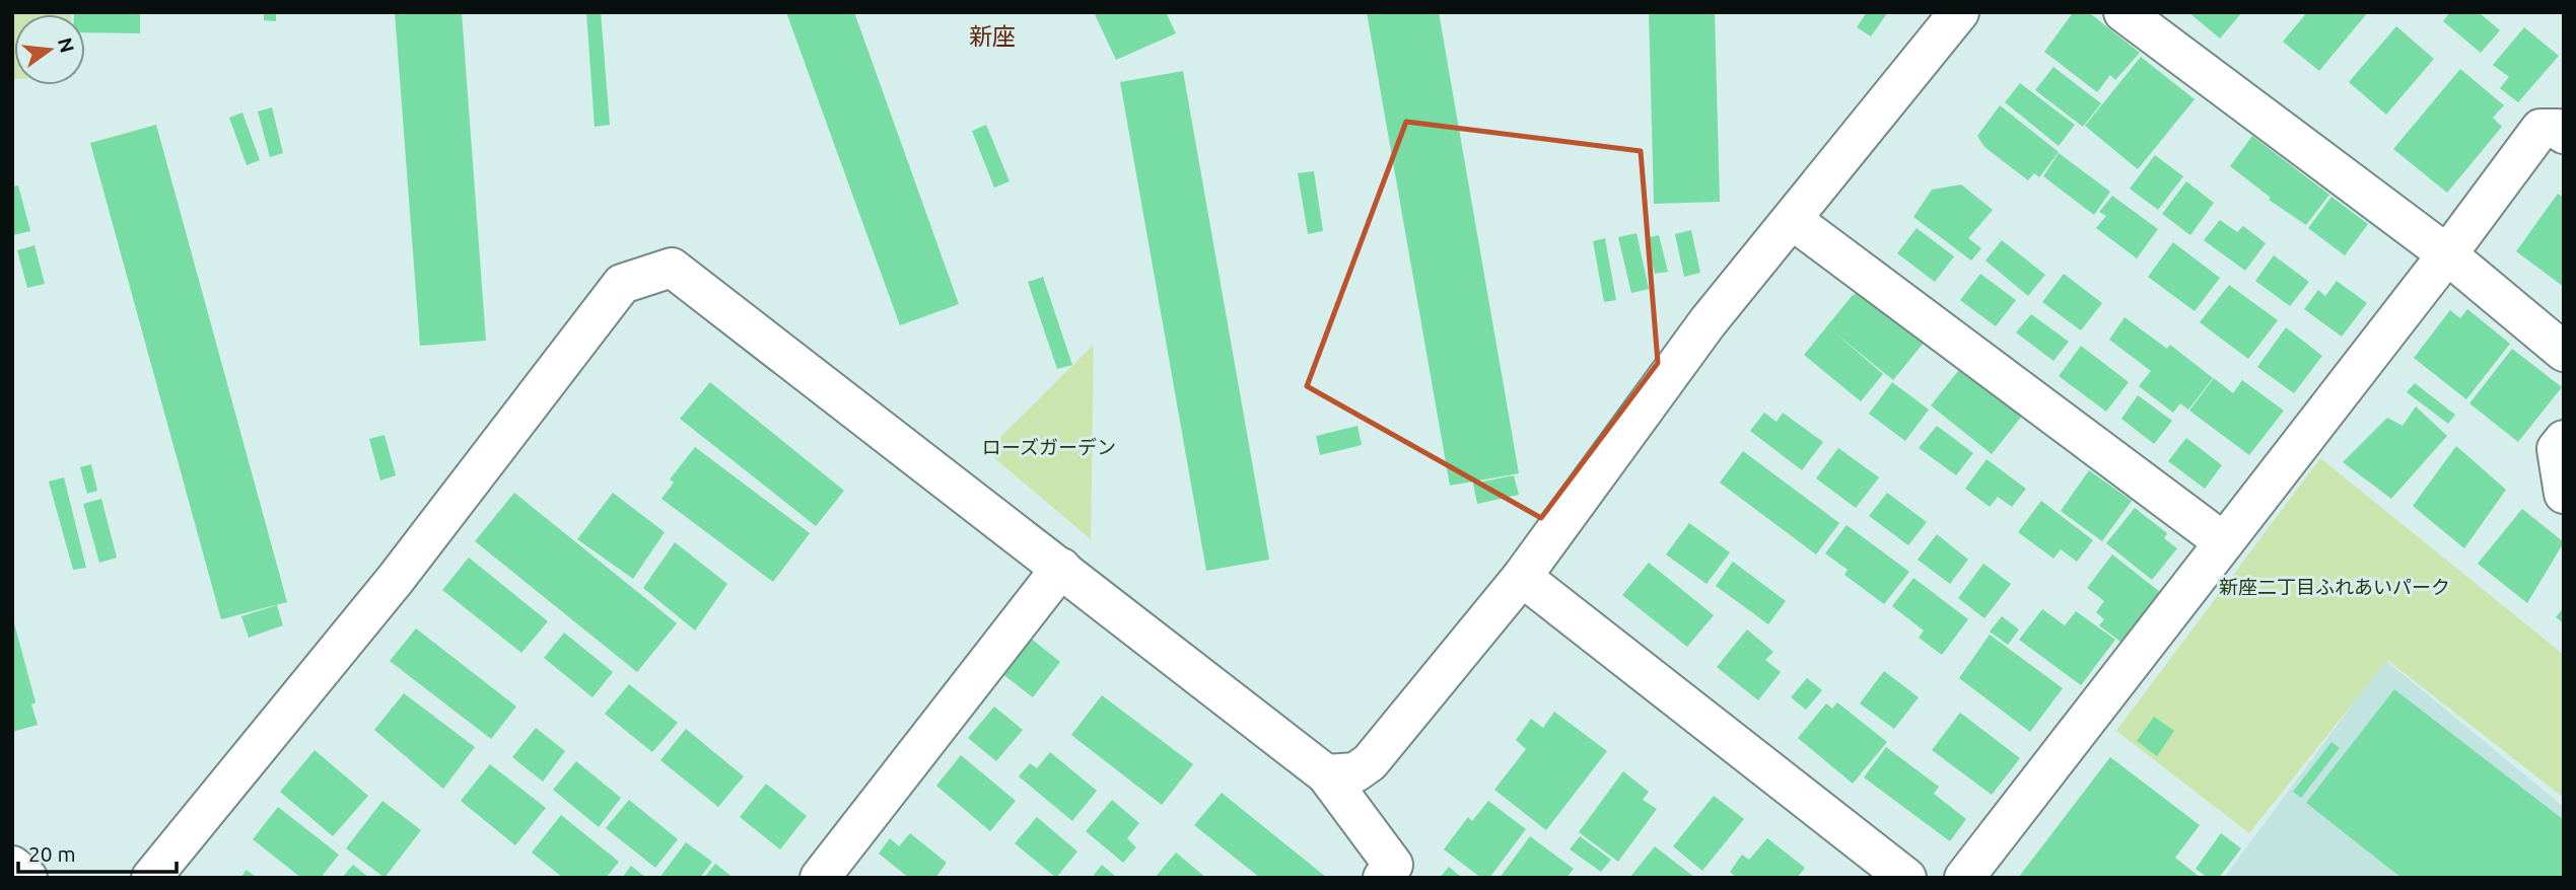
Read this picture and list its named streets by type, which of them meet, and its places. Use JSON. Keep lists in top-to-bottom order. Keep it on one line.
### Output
{"districts":["新座"],"parks":["ローズガーデン","新座二丁目ふれあいパーク"],"scale_bar":"20 m","north":"right"}
